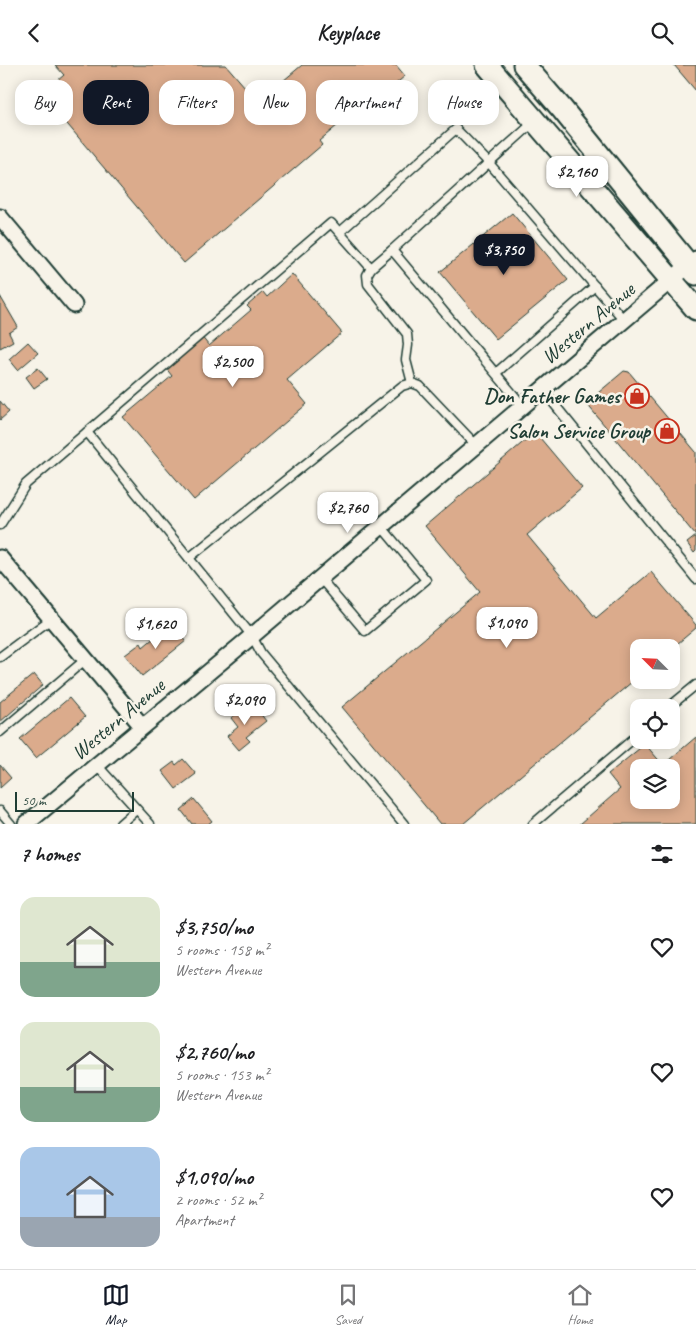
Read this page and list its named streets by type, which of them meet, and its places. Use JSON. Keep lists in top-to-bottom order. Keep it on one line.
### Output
{"streets":{"street":["Western Avenue"]},"places":{"shop":["Don Father Games","Salon Service Group"]},"scale_bar":"50 m","north":"top left","page":{"header":"Keyplace","chip":["Buy","Rent","Filters","New","Apartment","House"],"price":["$2,160","$3,750","$2,500","$2,760","$1,090","$1,620","$2,090"],"scale":"50 m","heading":"7 homes","list":[{"name":"$3,750/mo","note":"5 rooms · 158 m² · Western Avenue"},{"name":"$2,760/mo","note":"5 rooms · 153 m² · Western Avenue"},{"name":"$1,090/mo","note":"2 rooms · 52 m² · Apartment"}],"tabs":["Map","Saved","Home"]}}
